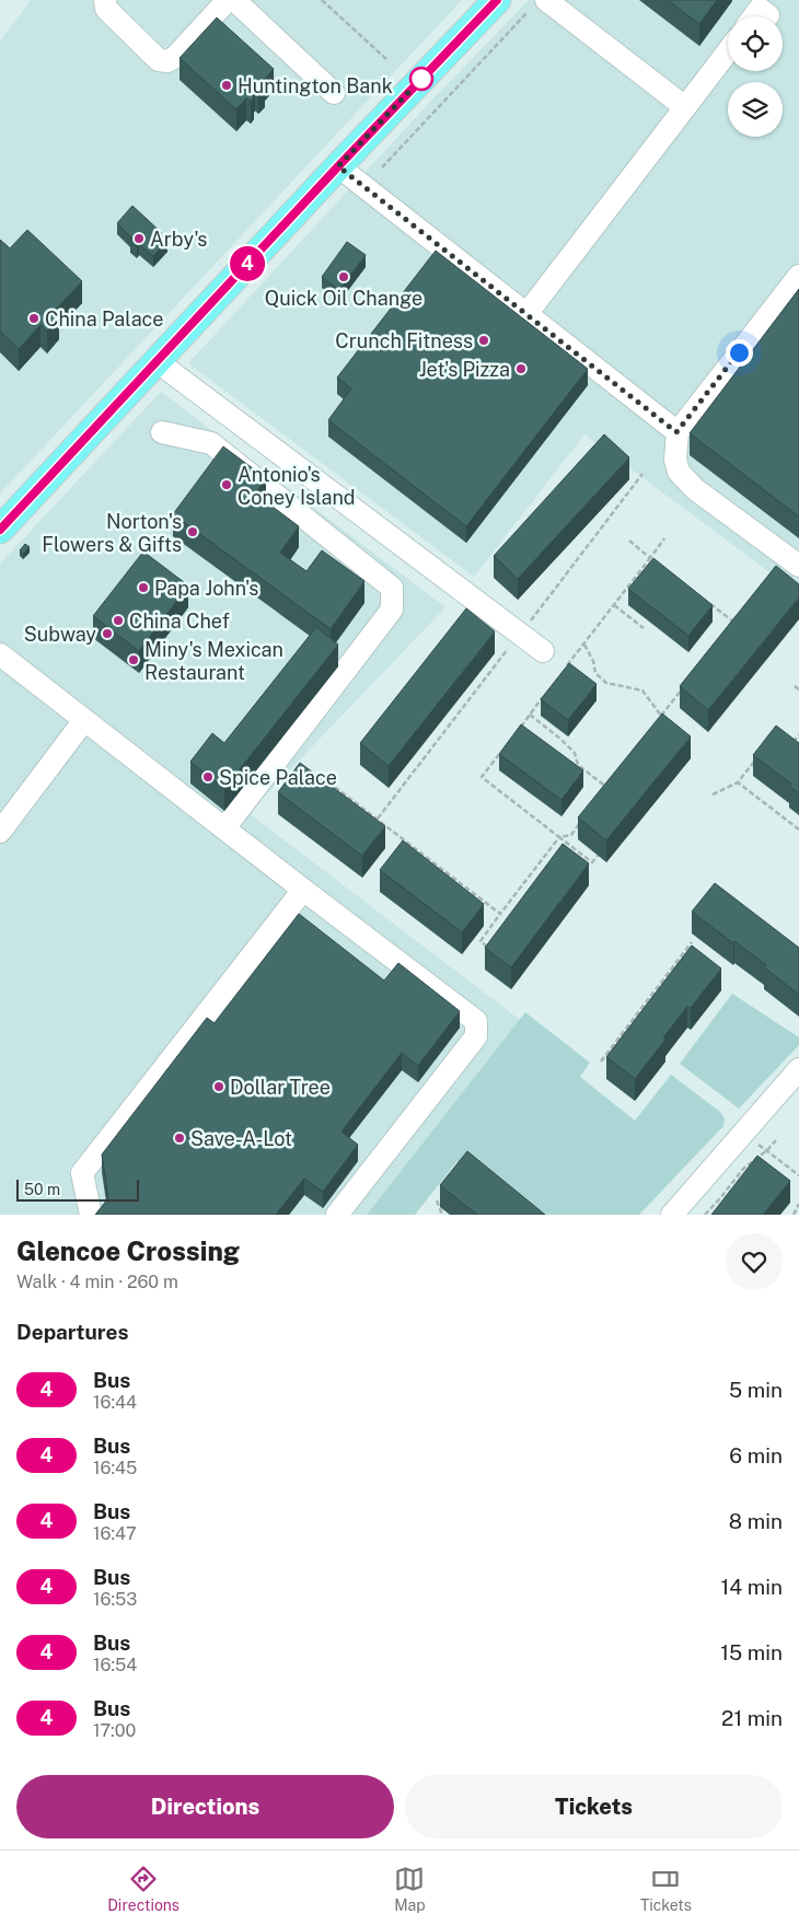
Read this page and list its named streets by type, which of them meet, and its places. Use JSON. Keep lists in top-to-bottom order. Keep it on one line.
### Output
{"places":["Huntington Bank","Arby's","Quick Oil Change","China Palace","Crunch Fitness","Jet's Pizza","Antonio's Coney Island","Norton's Flowers & Gifts","Papa John's","China Chef","Subway","Miny's Mexican Restaurant","Spice Palace","Dollar Tree","Save-A-Lot"],"lines":["bus line 4"],"scale_bar":"50 m","page":{"on_map":"4","scale":"50 m","heading":[["Glencoe Crossing","Walk · 4 min · 260 m"],"Departures"],"list":[{"mark":"4","name":"Bus","note":"16:44","value":"5 min"},{"mark":"4","name":"Bus","note":"16:45","value":"6 min"},{"mark":"4","name":"Bus","note":"16:47","value":"8 min"},{"mark":"4","name":"Bus","note":"16:53","value":"14 min"},{"mark":"4","name":"Bus","note":"16:54","value":"15 min"},{"mark":"4","name":"Bus","note":"17:00","value":"21 min"}],"buttons":["Directions","Tickets"],"tabs":["Directions","Map","Tickets"]}}
